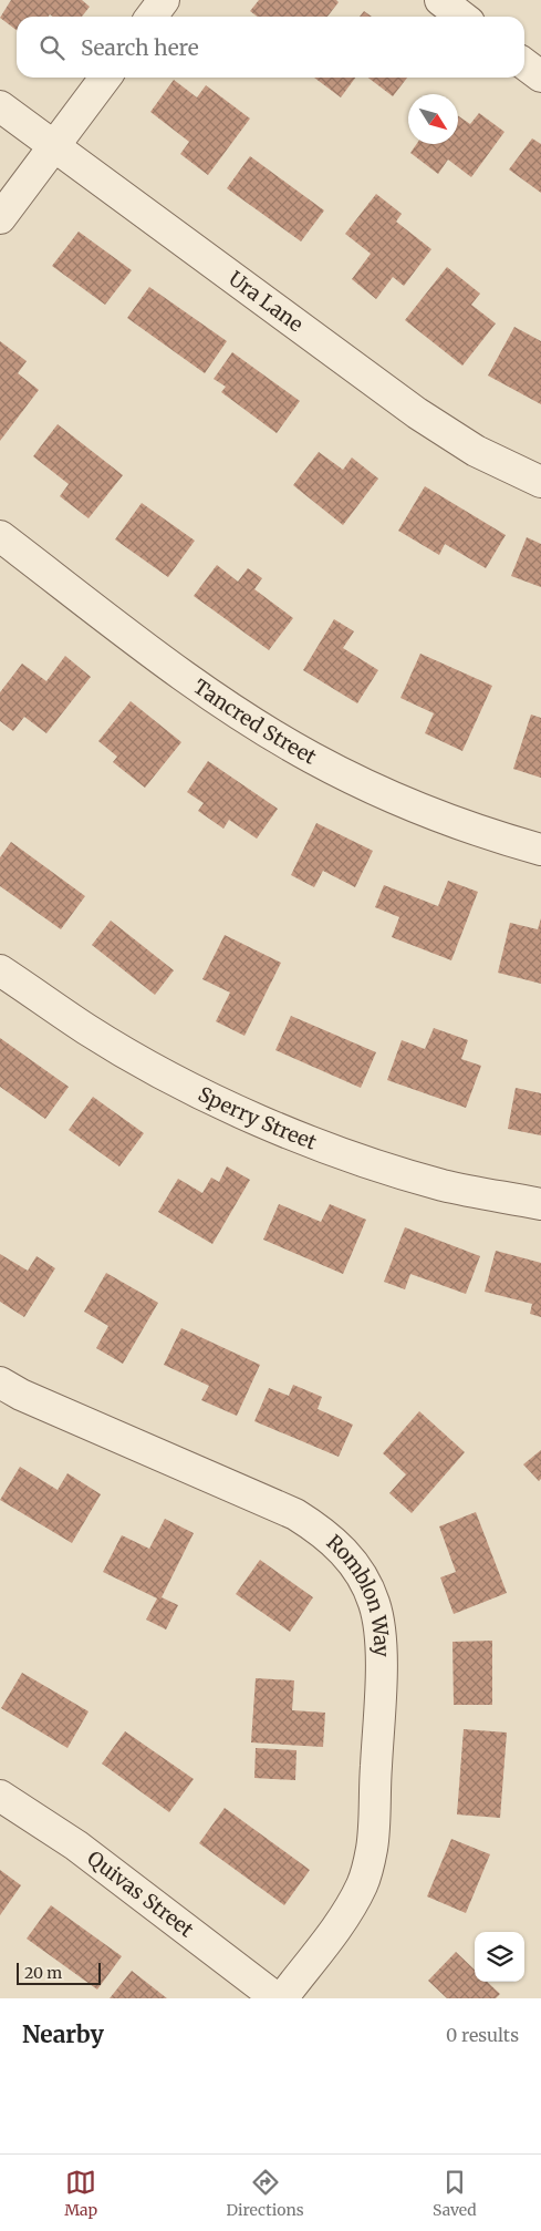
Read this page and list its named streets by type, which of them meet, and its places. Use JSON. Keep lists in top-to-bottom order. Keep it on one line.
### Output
{"streets":{"street":["Ura Lane","Tancred Street","Sperry Street","Romblon Way","Quivas Street"]},"scale_bar":"20 m","north":"bottom right","page":{"search":"Search here","scale":"20 m","heading":["Nearby","0 results"],"nav":["Map","Directions","Saved"]}}
